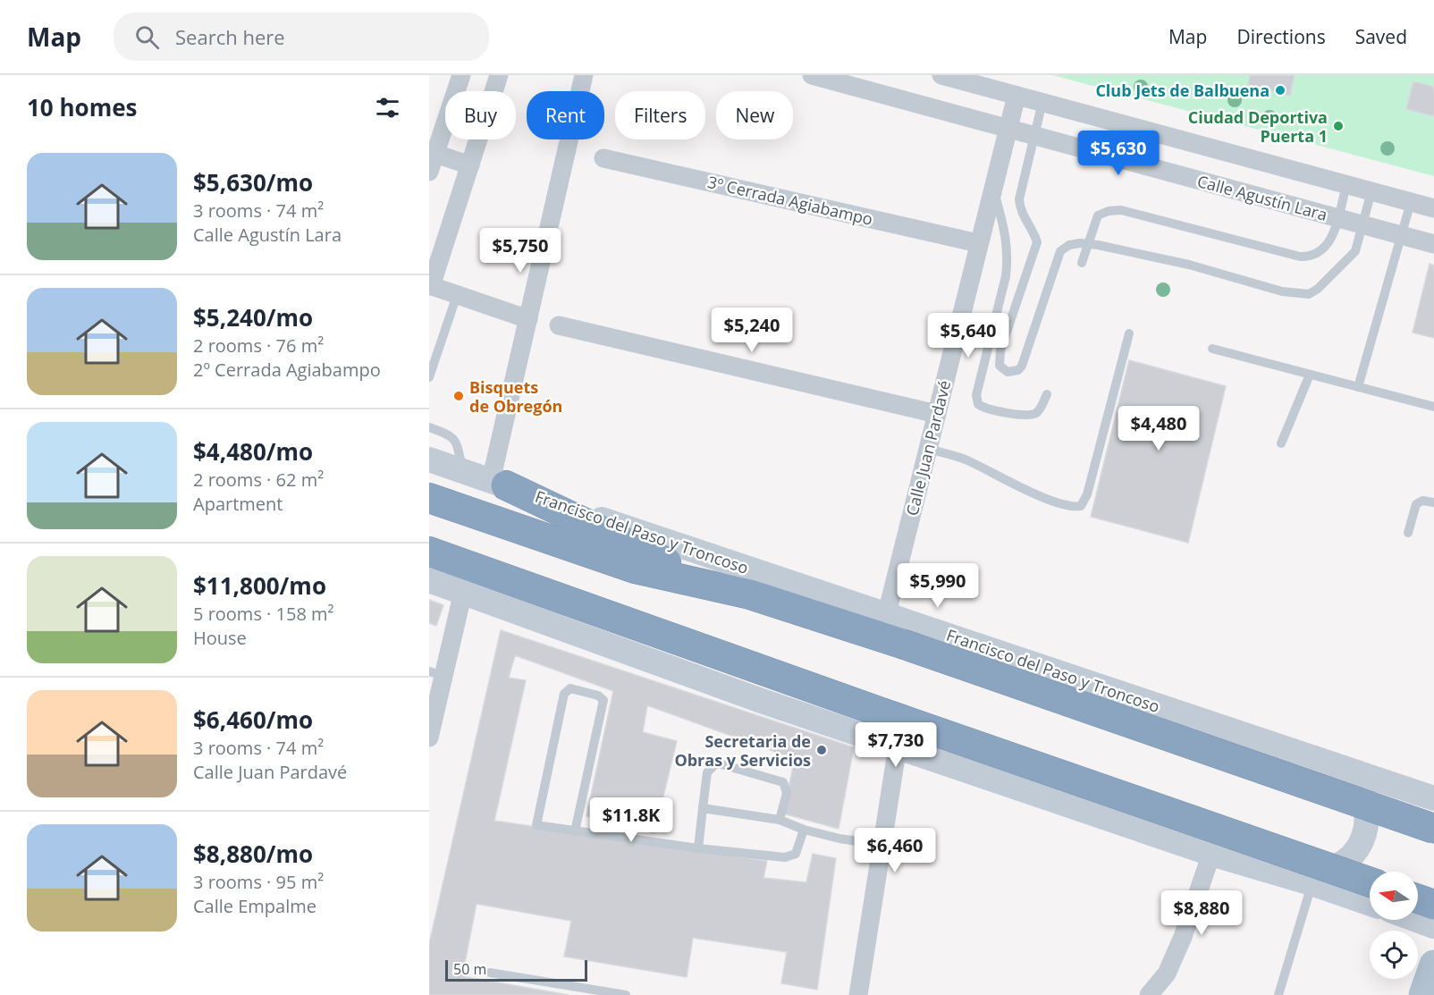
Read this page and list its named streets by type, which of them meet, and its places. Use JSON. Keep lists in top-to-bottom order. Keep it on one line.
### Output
{"streets":{"highway":["Francisco del Paso y Troncoso"],"street":["Calle Agustín Lara","3º Cerrada Agiabampo","Calle Juan Pardavé"]},"crossings":[["Calle Agustín Lara","Calle Juan Pardavé"],["3º Cerrada Agiabampo","Calle Juan Pardavé"],["Calle Juan Pardavé","Francisco del Paso y Troncoso"]],"places":["Club Jets de Balbuena","Ciudad Deportiva Puerta 1","Bisquets de Obregón","Secretaria de Obras y Servicios"],"scale_bar":"50 m","north":"left","page":{"header":"Map","search":"Search here","nav":["Map","Directions","Saved"],"heading":"10 homes","chip":["Buy","Rent","Filters","New"],"price":["$5,630","$5,750","$5,240","$5,640","$4,480","$5,990","$7,730","$11.8K","$6,460","$8,880"],"list":[{"name":"$5,630/mo","note":"3 rooms · 74 m² · Calle Agustín Lara"},{"name":"$5,240/mo","note":"2 rooms · 76 m² · 2º Cerrada Agiabampo"},{"name":"$4,480/mo","note":"2 rooms · 62 m² · Apartment"},{"name":"$11,800/mo","note":"5 rooms · 158 m² · House"},{"name":"$6,460/mo","note":"3 rooms · 74 m² · Calle Juan Pardavé"},{"name":"$8,880/mo","note":"3 rooms · 95 m² · Calle Empalme"}],"scale":"50 m"}}
